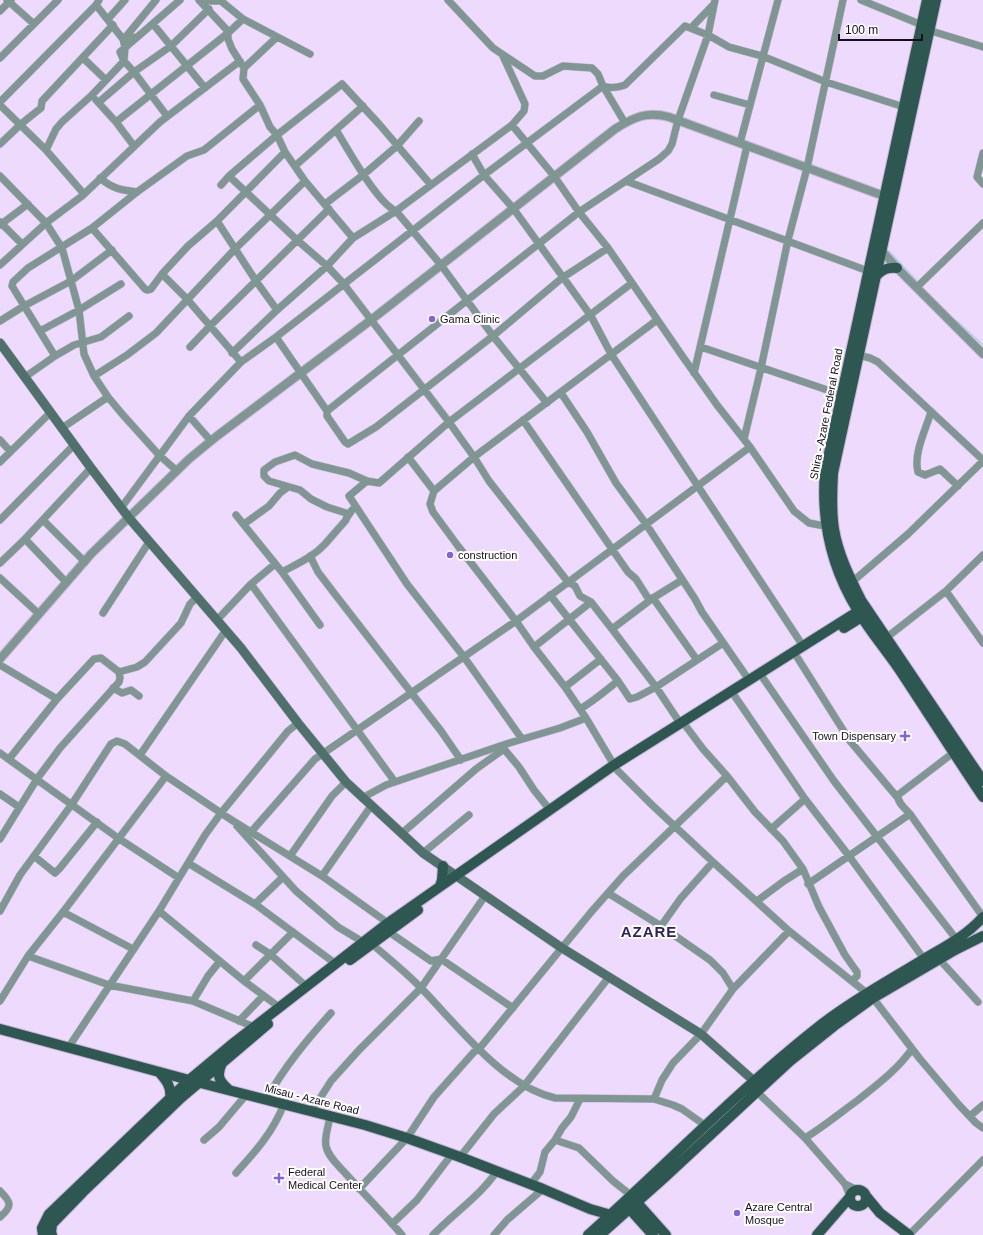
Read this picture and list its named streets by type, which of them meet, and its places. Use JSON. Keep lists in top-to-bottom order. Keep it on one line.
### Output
{"streets":{"main road":["Shira - Azare Federal Road","Misau - Azare Road"]},"districts":["AZARE"],"places":{"other":["Gama Clinic","construction","Azare Central Mosque"],"health":["Town Dispensary","Federal Medical Center"]},"scale_bar":"100 m"}
